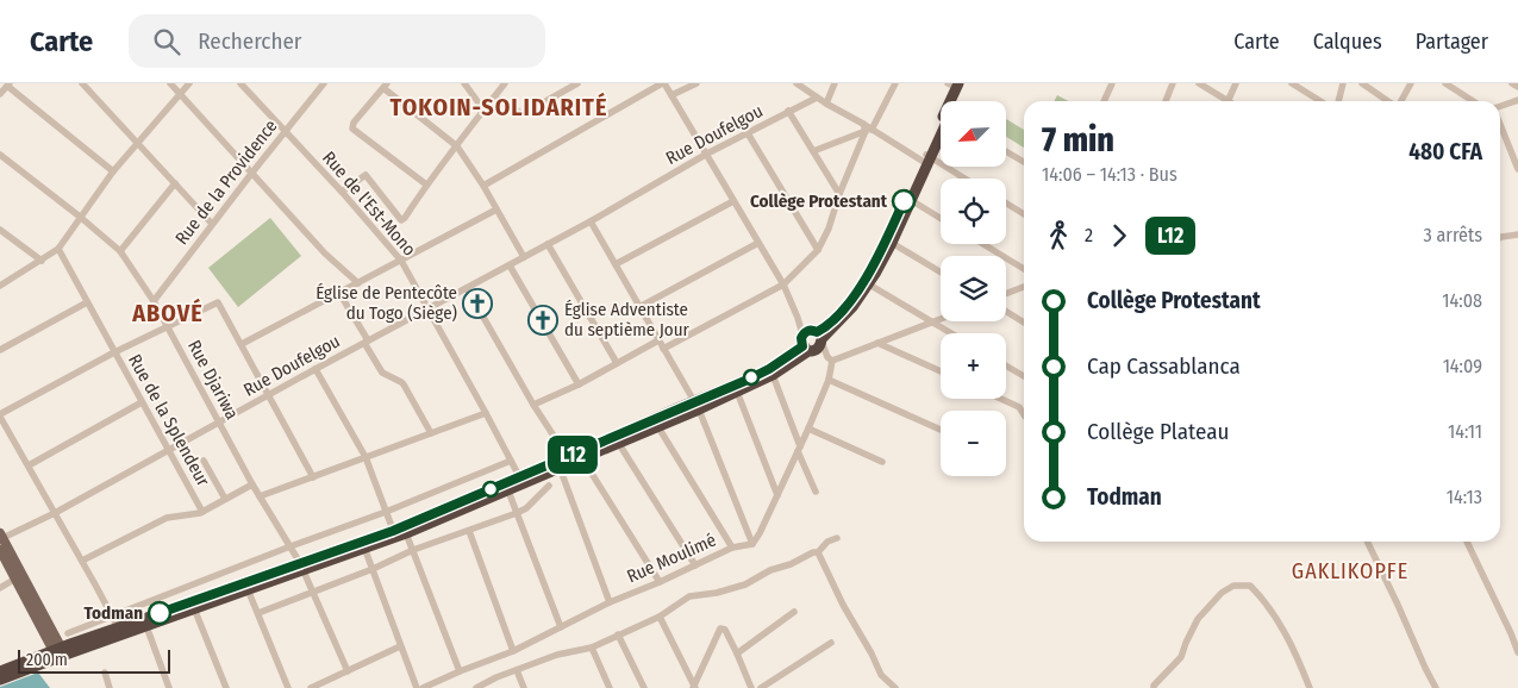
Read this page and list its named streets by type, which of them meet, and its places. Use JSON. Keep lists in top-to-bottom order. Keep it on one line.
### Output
{"streets":{"street":["Rue Doufelgou","Rue de la Providence","Rue de l'Est-Mono","Rue Djariwa","Rue de la Splendeur","Rue Moulimé"]},"crossings":[["Rue Doufelgou","Rue de l'Est-Mono"],["Rue Doufelgou","Rue Djariwa"],["Rue Doufelgou","Rue de la Splendeur"],["Rue de la Providence","Rue de l'Est-Mono"],["Rue de la Providence","Rue Djariwa"]],"districts":["TOKOIN-SOLIDARITÉ","ABOVÉ","GAKLIKOPFE"],"places":{"other":["Collège Protestant","Todman"],"church":["Église de Pentecôte du Togo (Siège)","Église Adventiste du septième Jour"]},"lines":["bus line L12"],"scale_bar":"200 m","north":"bottom left","page":{"header":"Carte","search":"Rechercher","nav":["Carte","Calques","Partager"],"on_map":"L12","map_buttons":["+","−"],"heading":["7 min","14:06 – 14:13 · Bus","480 CFA"],"legs":["2","L12","3 arrêts"],"list":[{"name":"Collège Protestant","value":"14:08"},{"name":"Cap Cassablanca","value":"14:09"},{"name":"Collège Plateau","value":"14:11"},{"name":"Todman","value":"14:13"}],"scale":"200 m"}}
